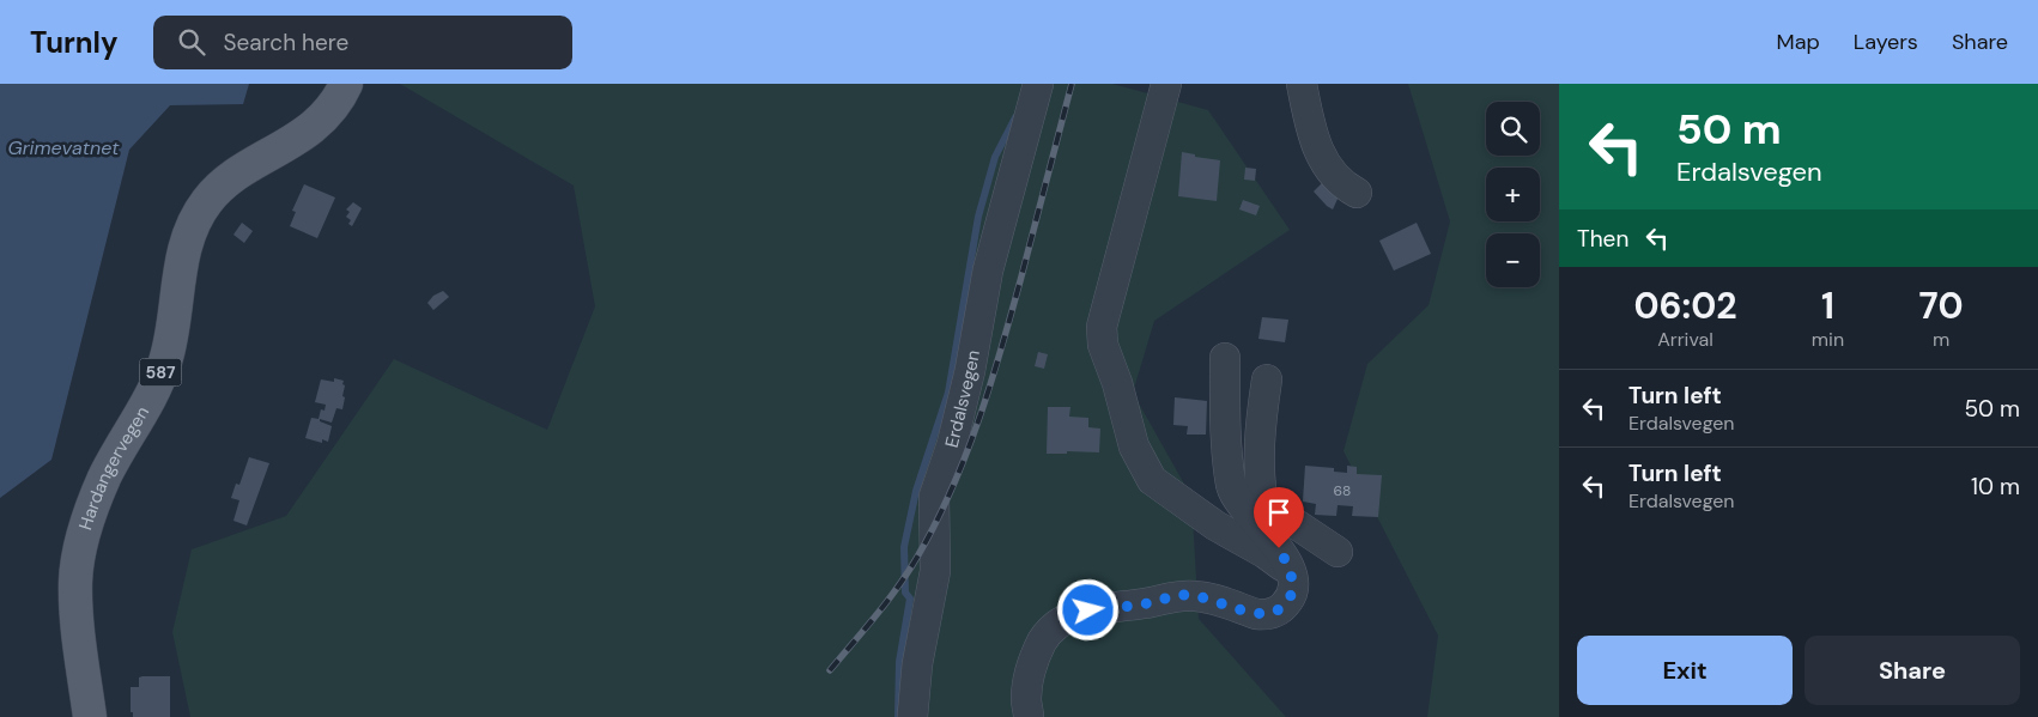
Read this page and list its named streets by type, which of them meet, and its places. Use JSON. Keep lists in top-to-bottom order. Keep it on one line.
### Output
{"streets":{"main road":["587","Hardangervegen"],"street":["Erdalsvegen"]},"water":["Grimevatnet"],"house_numbers":["68"],"page":{"header":"Turnly","search":"Search here","nav":["Map","Layers","Share"],"turn":["50 m","Erdalsvegen"],"map_buttons":["+","−"],"then":"Then","eta":["06:02","Arrival","1","min","70","m"],"list":[{"name":"Turn left","note":"Erdalsvegen","value":"50 m"},{"name":"Turn left","note":"Erdalsvegen","value":"10 m"}],"buttons":["Exit","Share"]}}
